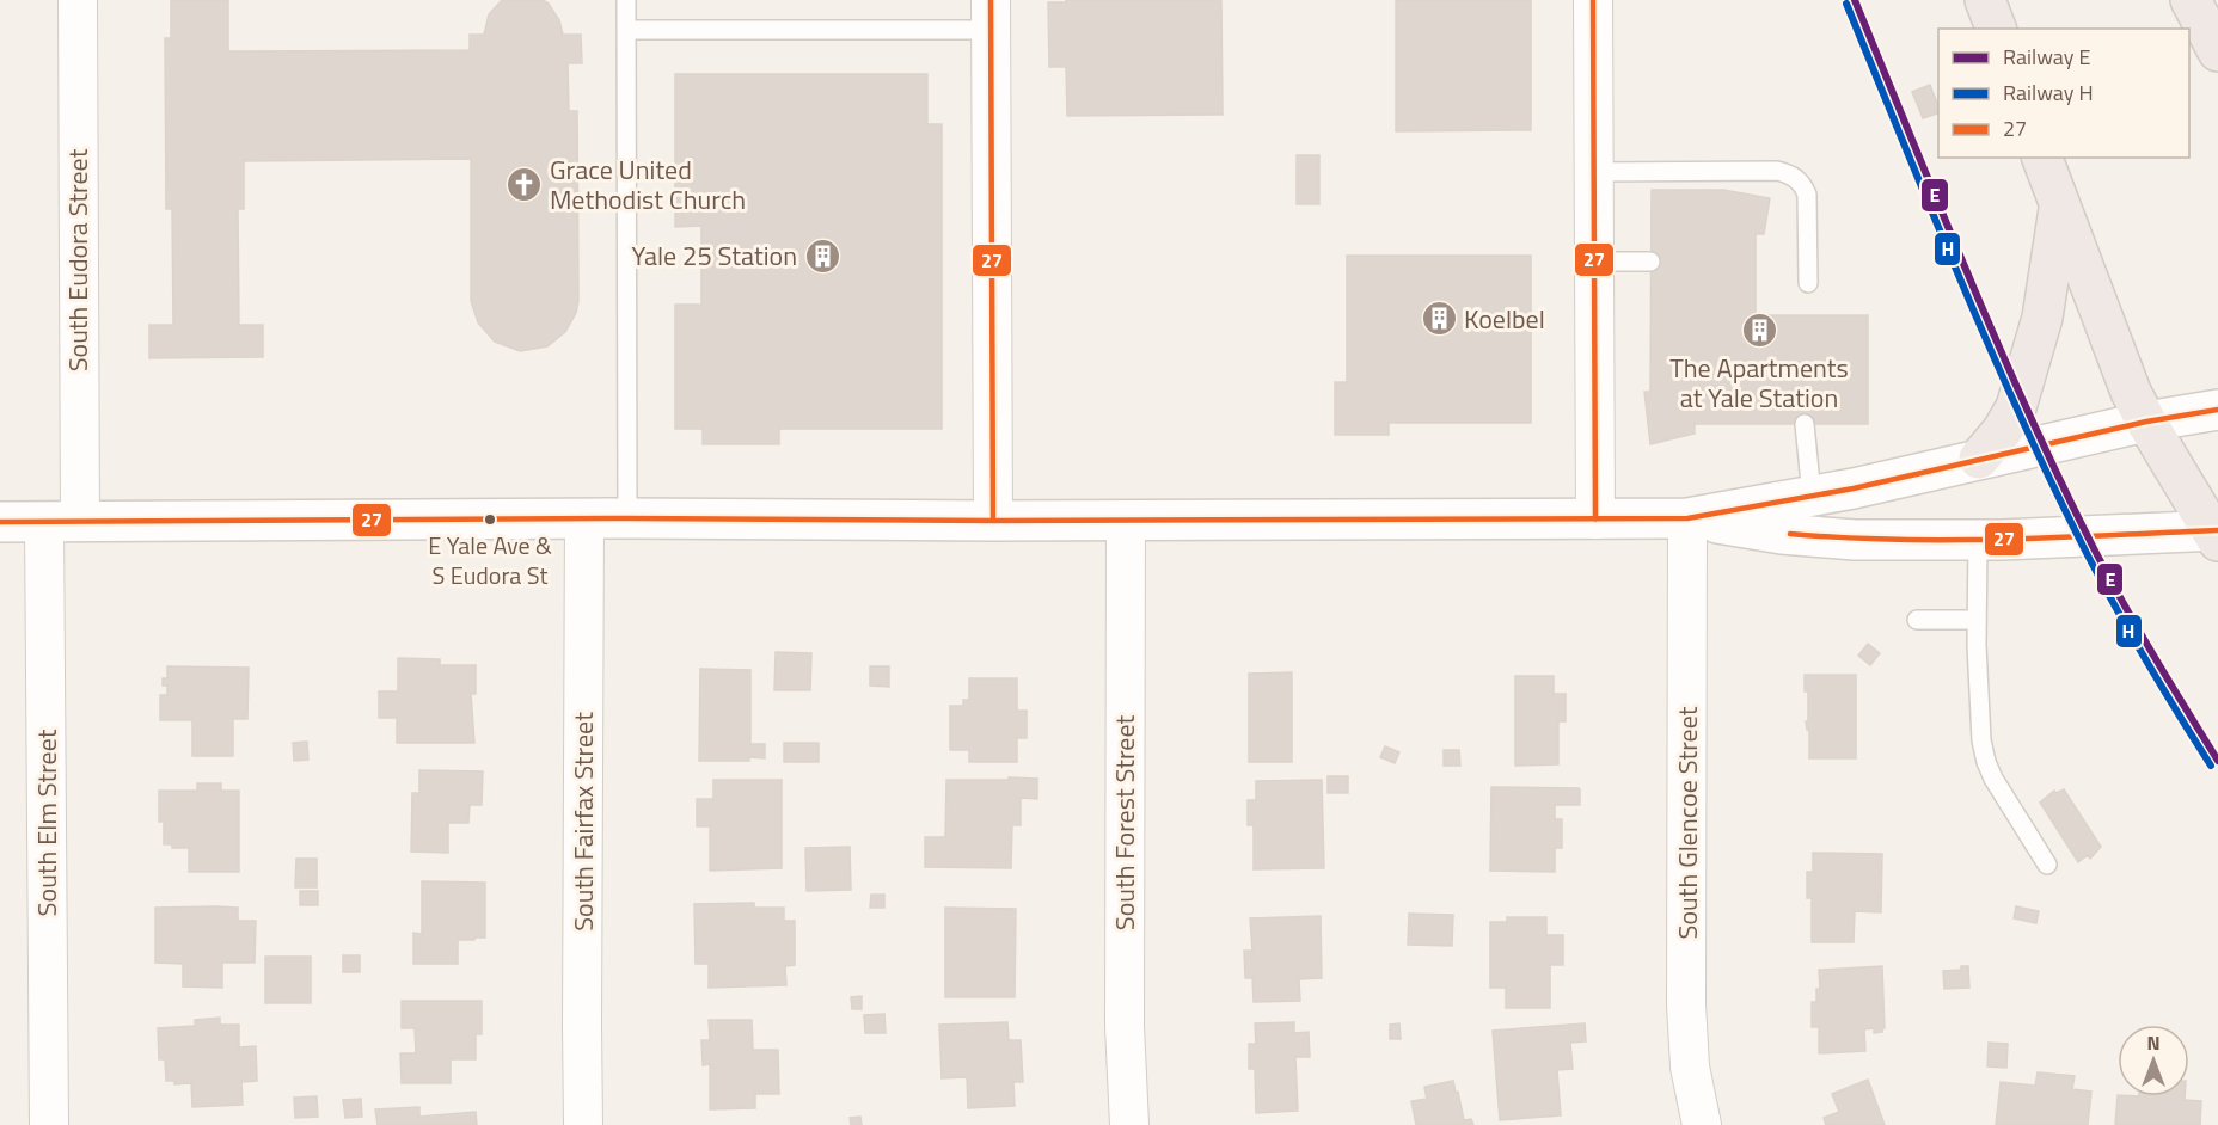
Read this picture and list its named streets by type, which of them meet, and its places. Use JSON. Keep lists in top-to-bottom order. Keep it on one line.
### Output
{"streets":{"street":["South Eudora Street","South Fairfax Street","South Elm Street","South Forest Street","South Glencoe Street"]},"crossings":[["South Eudora Street","South Elm Street"]],"places":{"church":["Grace United Methodist Church"],"building":["Yale 25 Station","Koelbel","The Apartments at Yale Station"],"other":["E Yale Ave & S Eudora St"]},"lines":["rail line E","transit line 27","rail line H"],"legend":["Railway E","Railway H","27"],"north":"top"}
